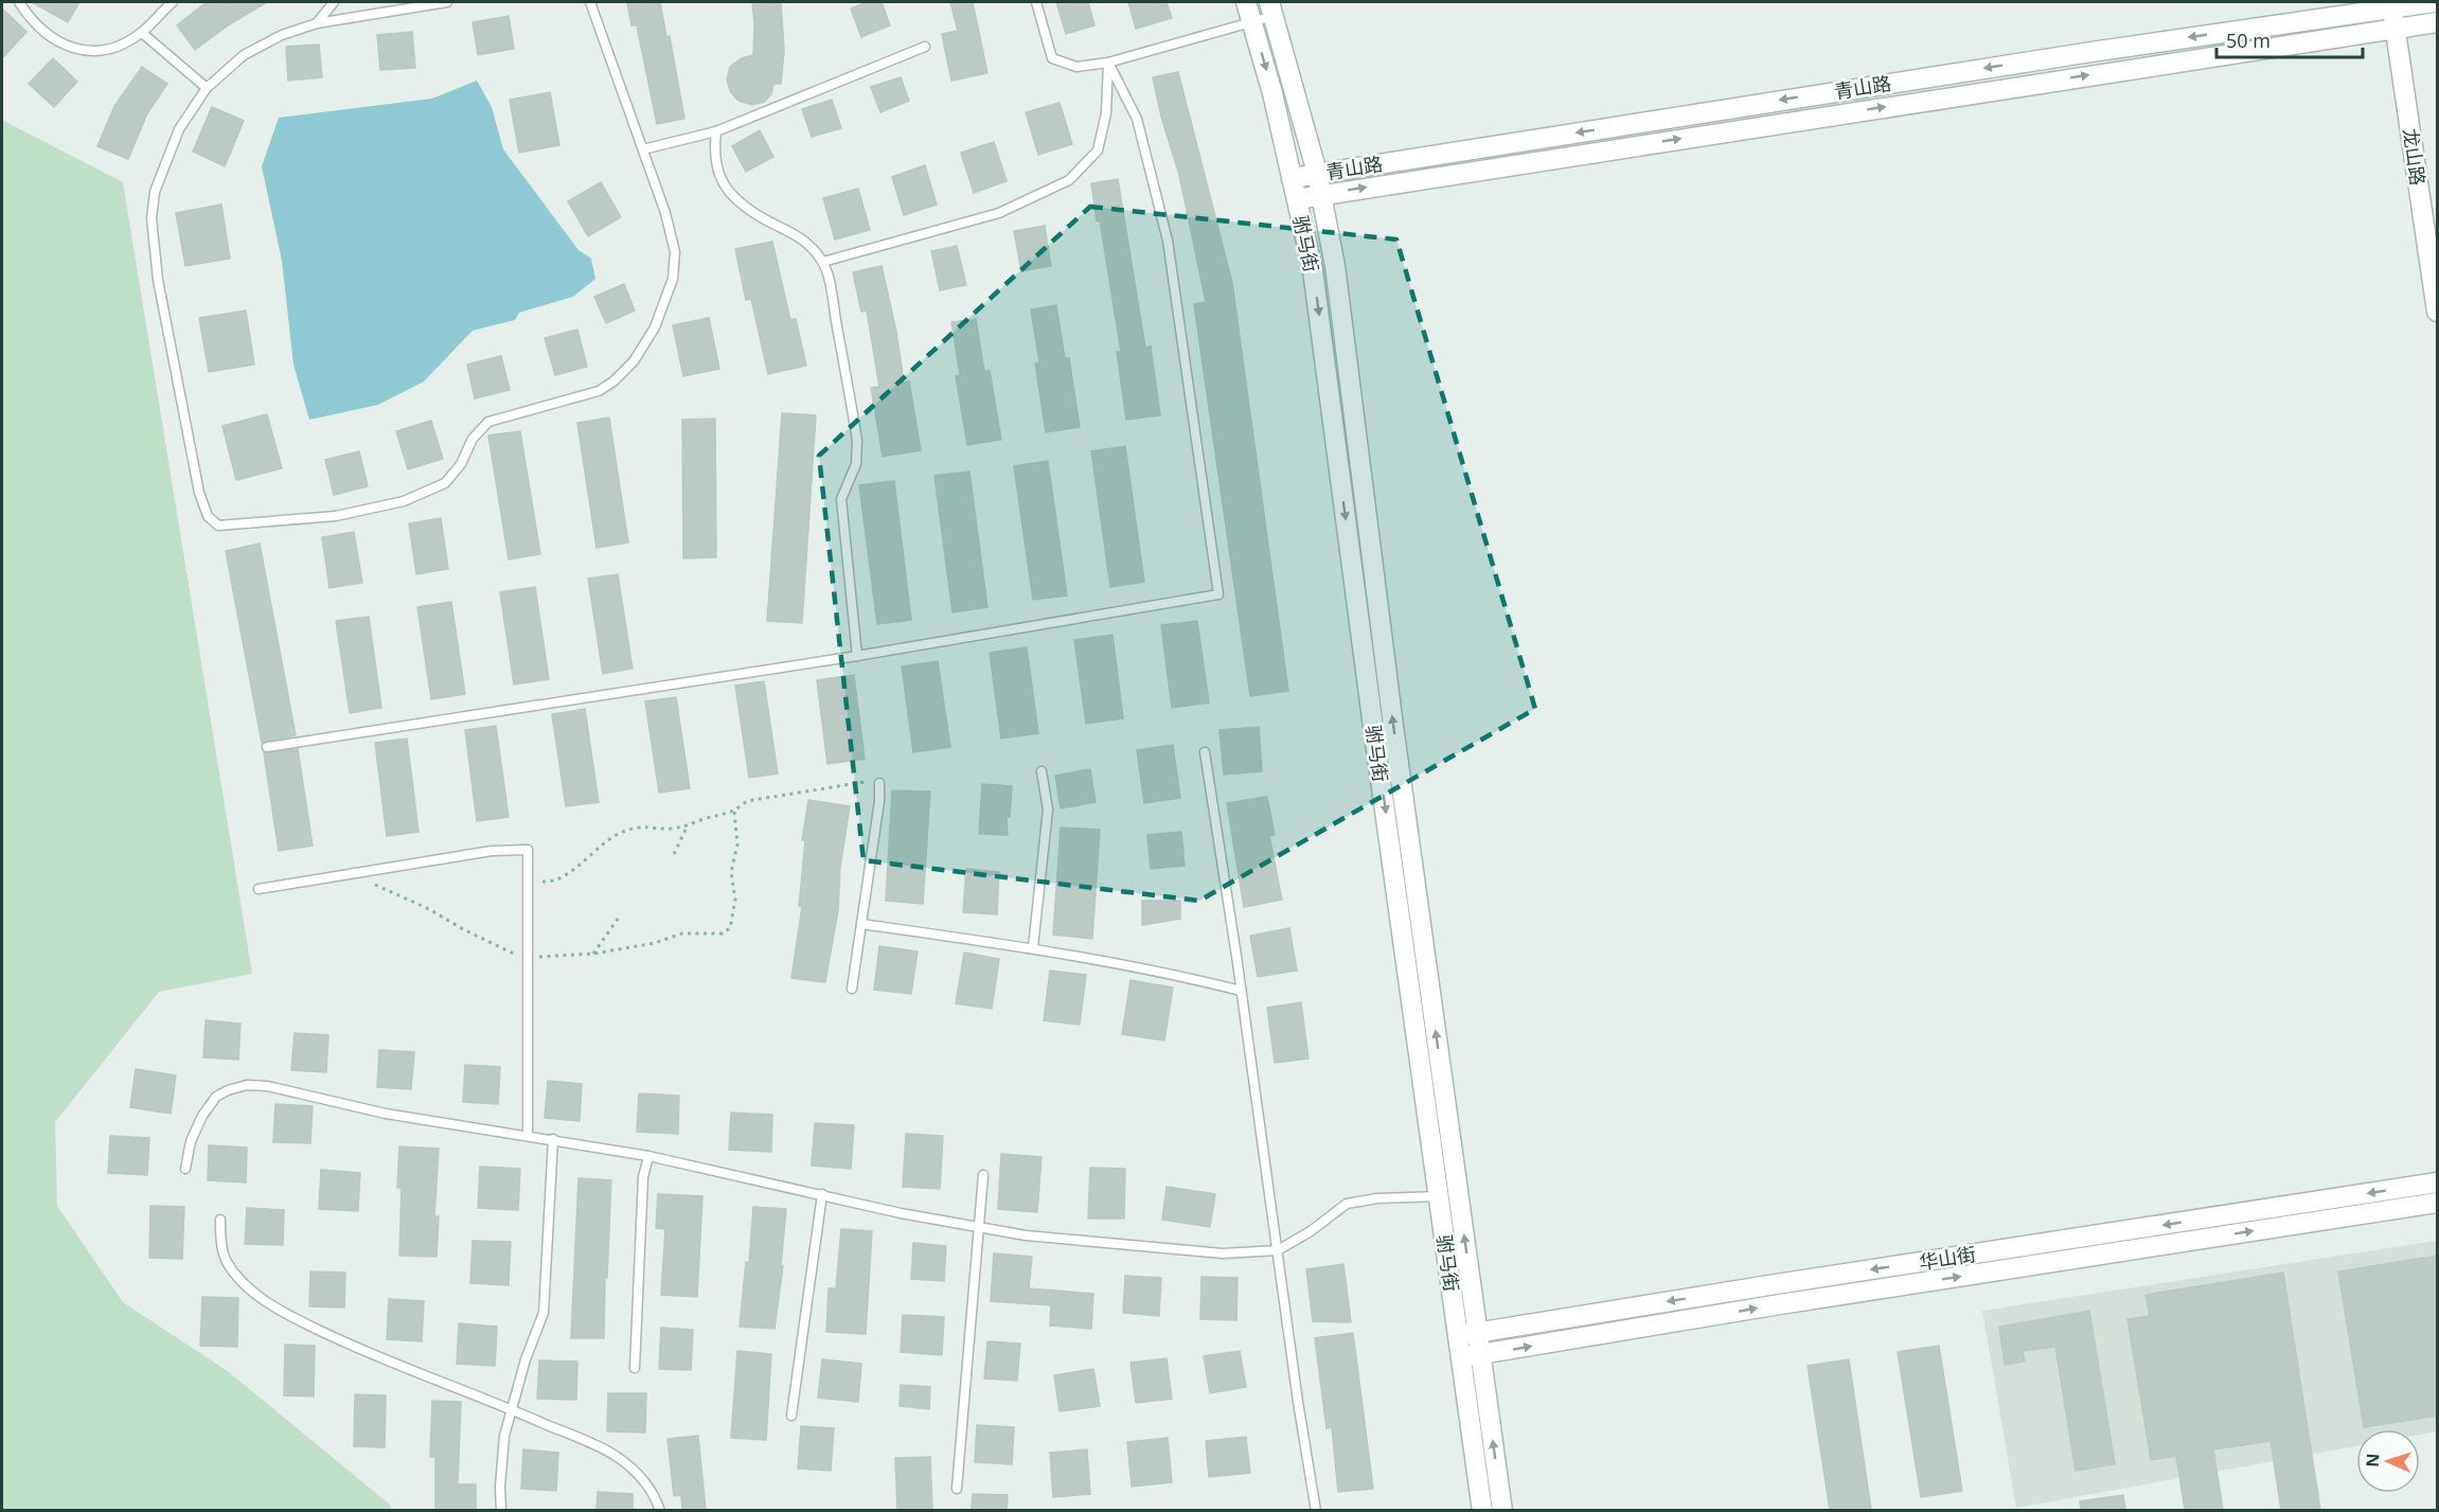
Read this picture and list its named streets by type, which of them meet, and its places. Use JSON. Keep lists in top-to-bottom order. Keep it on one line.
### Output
{"streets":{"street":["青山路","龙山路","驸马街","华山街"]},"crossings":[["青山路","龙山路"],["青山路","驸马街"],["驸马街","华山街"]],"scale_bar":"50 m","north":"left"}
